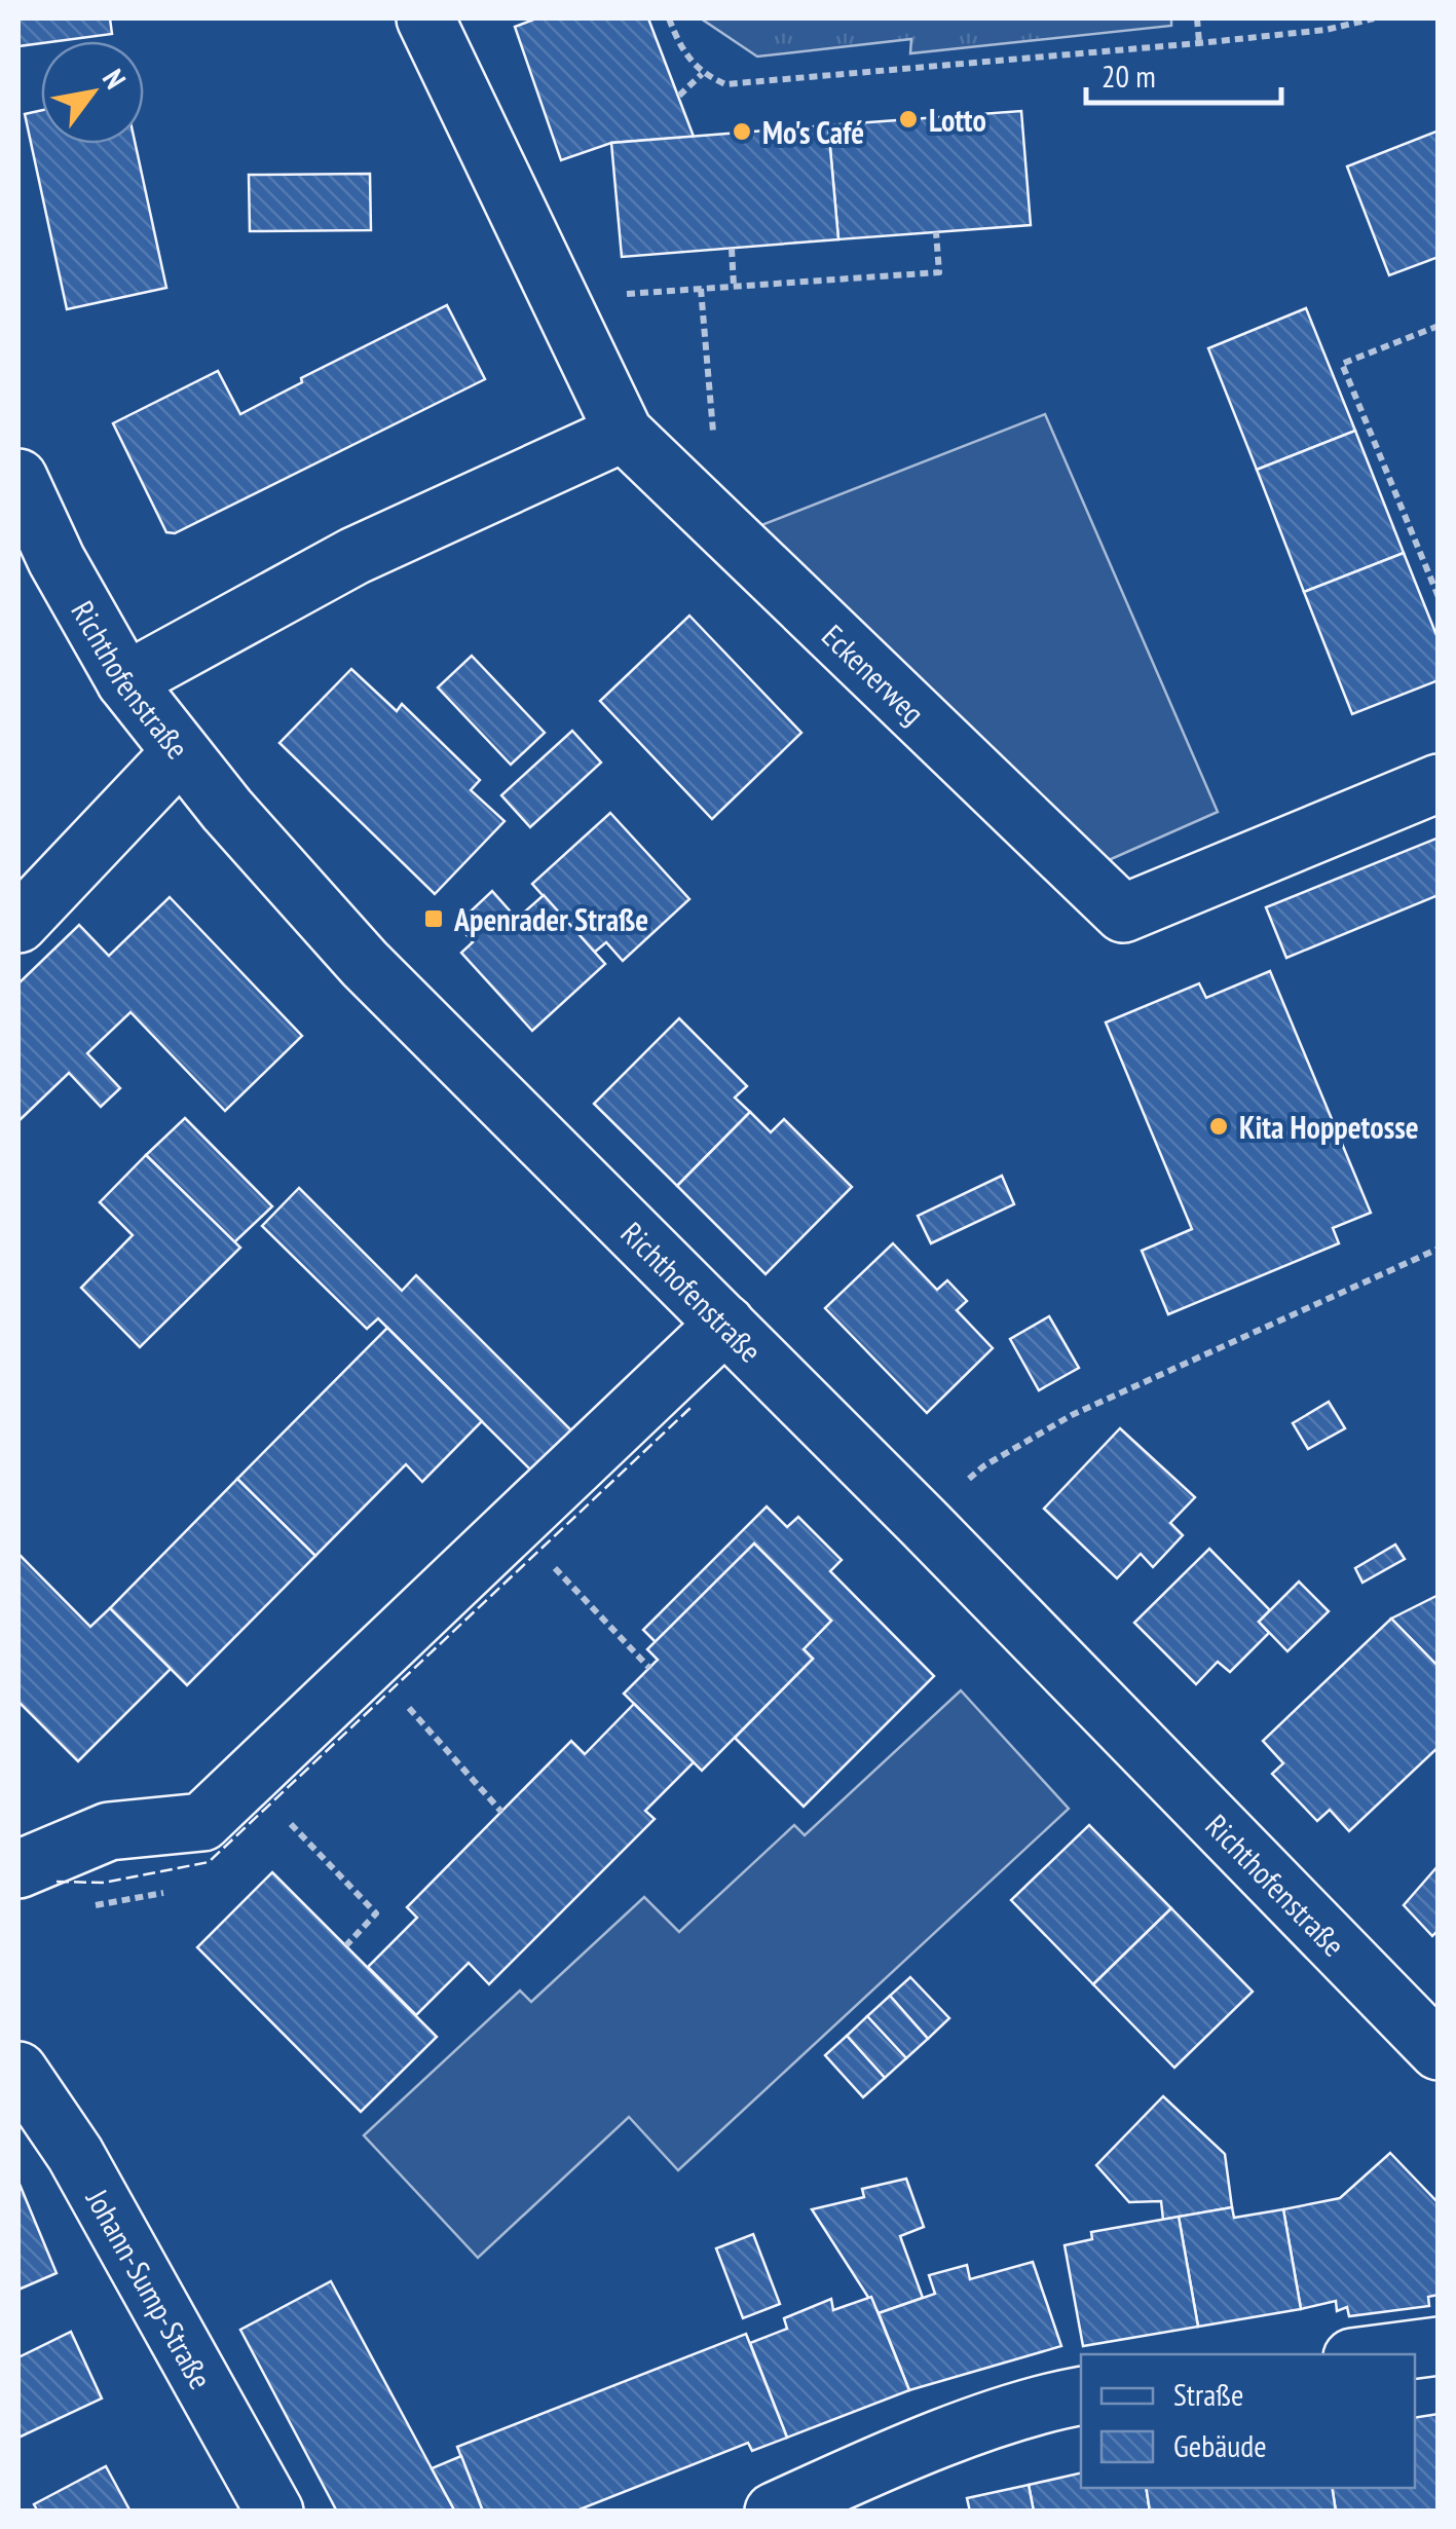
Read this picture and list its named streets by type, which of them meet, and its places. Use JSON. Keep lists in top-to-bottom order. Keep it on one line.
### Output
{"streets":{"street":["Eckenerweg","Richthofenstraße","Johann-Sump-Straße"]},"places":{"other":["Lotto","Mo's Café","Kita Hoppetosse"],"transit":["Apenrader Straße"]},"legend":["Straße","Gebäude"],"scale_bar":"20 m","north":"top right"}
